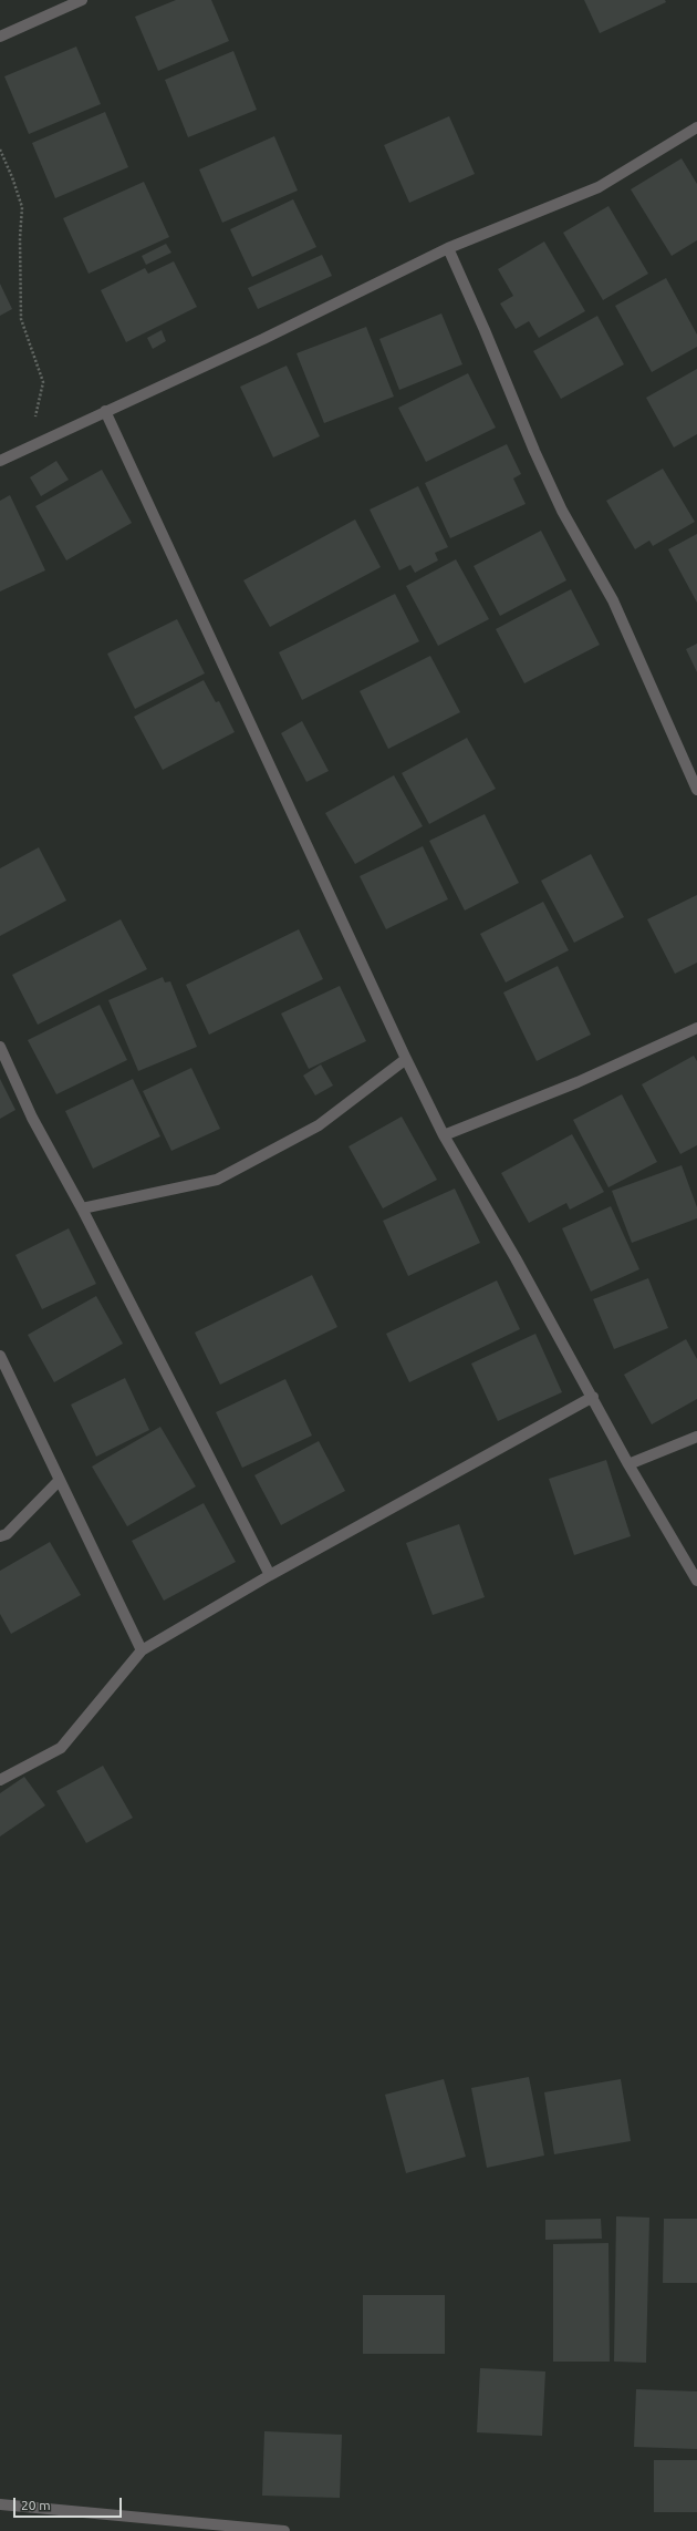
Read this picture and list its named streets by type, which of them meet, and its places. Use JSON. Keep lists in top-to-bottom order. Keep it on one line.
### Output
{"scale_bar":"20 m"}
